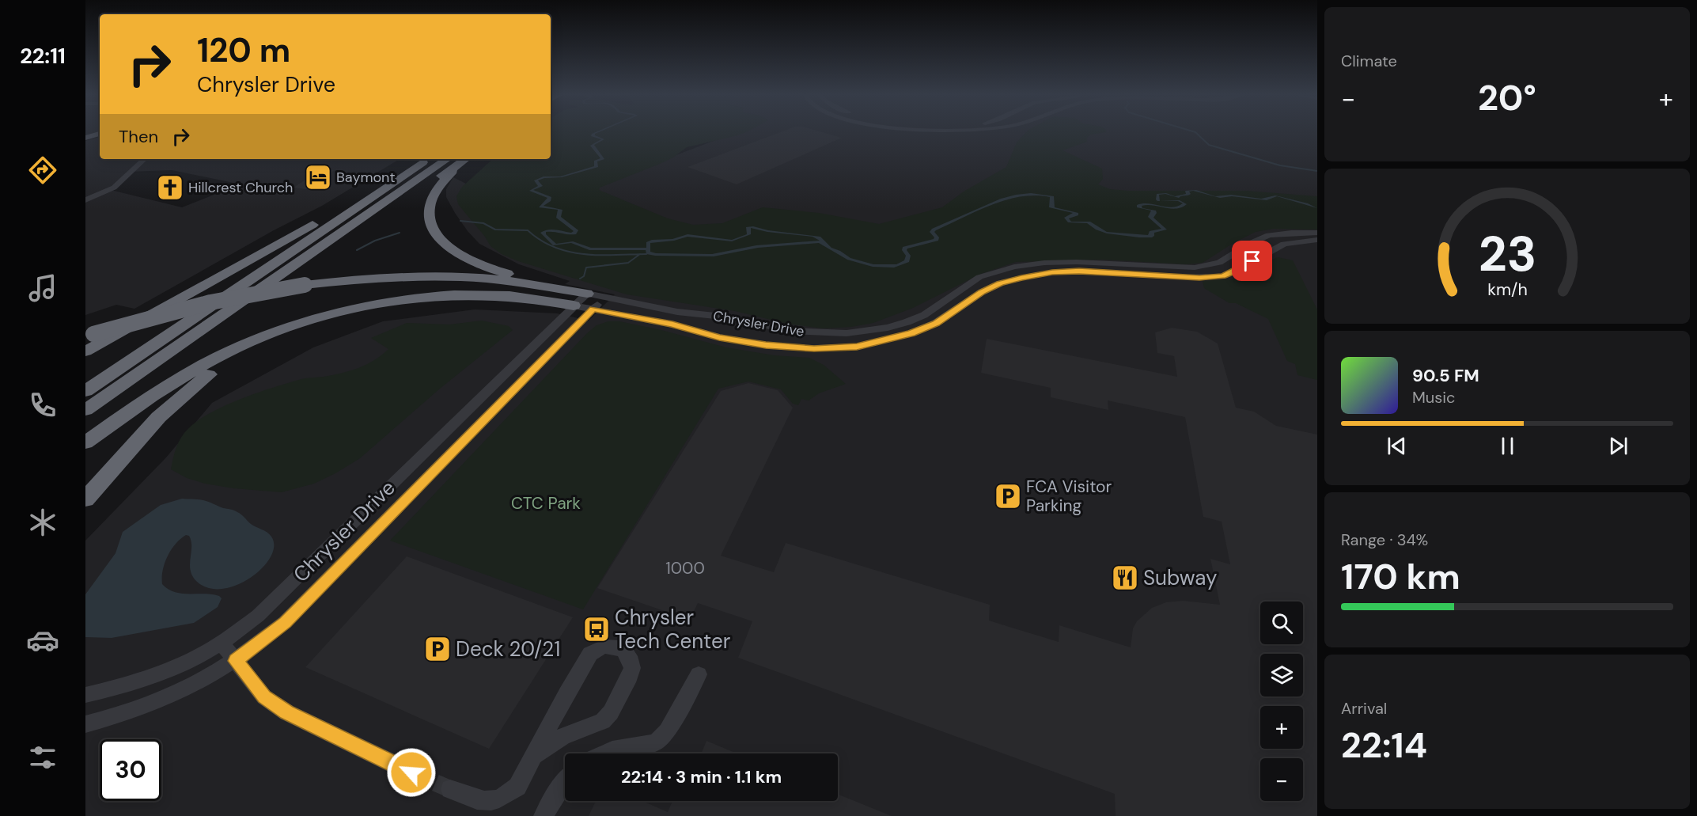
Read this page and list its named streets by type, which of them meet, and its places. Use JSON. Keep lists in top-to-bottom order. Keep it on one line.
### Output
{"streets":{"street":["Chrysler Drive"]},"parks":["CTC Park"],"places":{"hotel":["Baymont"],"church":["Hillcrest Church"],"parking":["FCA Visitor Parking","Deck 20/21"],"restaurant":["Subway"],"bus stop":["Chrysler Tech Center"]},"house_numbers":["1000"],"page":{"tabs":"22:11","tile":["Climate",["Range · 34%","170 km"],["Arrival","22:14"]],"turn":["120 m","Chrysler Drive"],"heat":["−","20°","+"],"then":"Then","song":["90.5 FM","Music"],"map_buttons":["+","−"],"limit":"30","trip":"22:14 · 3 min · 1.1 km","gauge":["23","km/h"]}}
